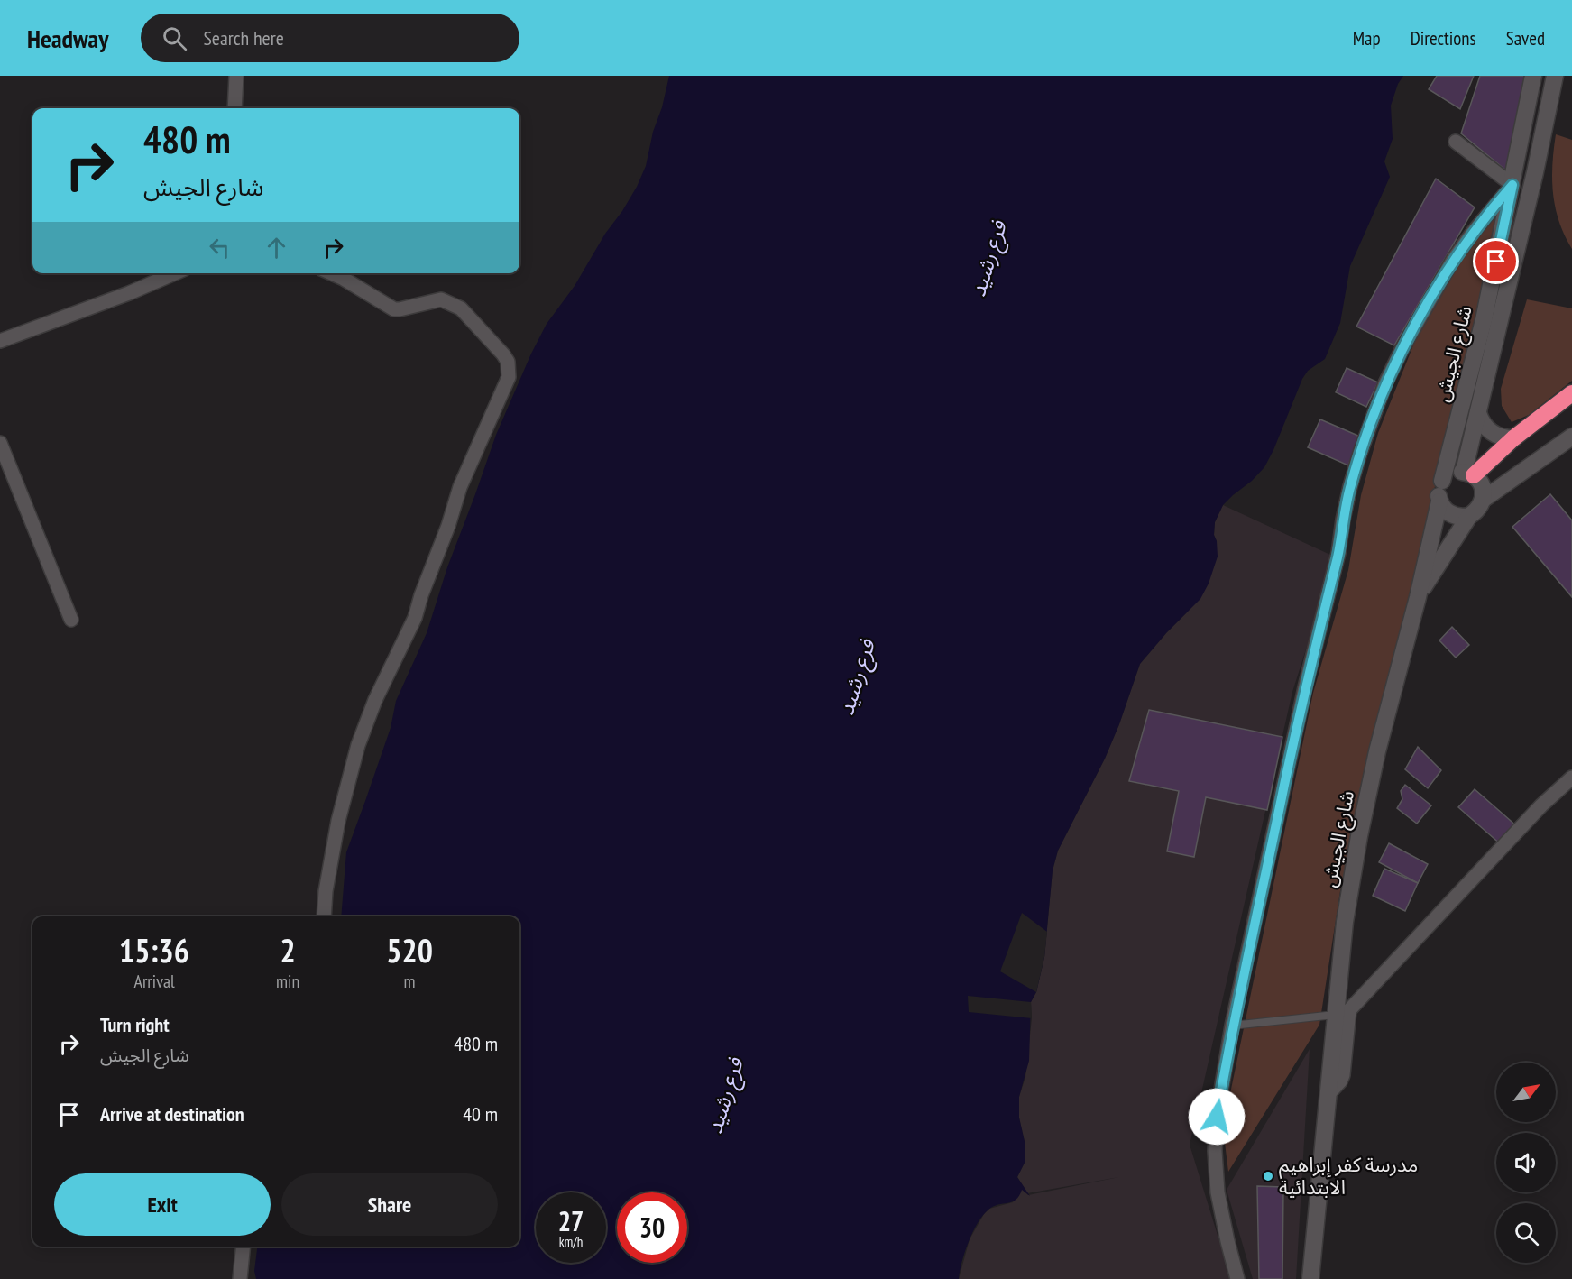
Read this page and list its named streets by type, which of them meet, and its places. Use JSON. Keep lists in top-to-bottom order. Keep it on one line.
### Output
{"streets":{"main road":["شارع الجيش"]},"water":["فرع رشيد"],"places":["مدرسة كفر إبراهيم الابتدائية"],"north":"top right","page":{"header":"Headway","search":"Search here","nav":["Map","Directions","Saved"],"turn":["480 m","شارع الجيش"],"eta":["15:36","Arrival","2","min","520","m"],"list":[{"name":"Turn right","note":"شارع الجيش","value":"480 m"},{"name":"Arrive at destination","value":"40 m"}],"buttons":["Exit","Share"],"speed":"27 km/h","limit":"30"}}
